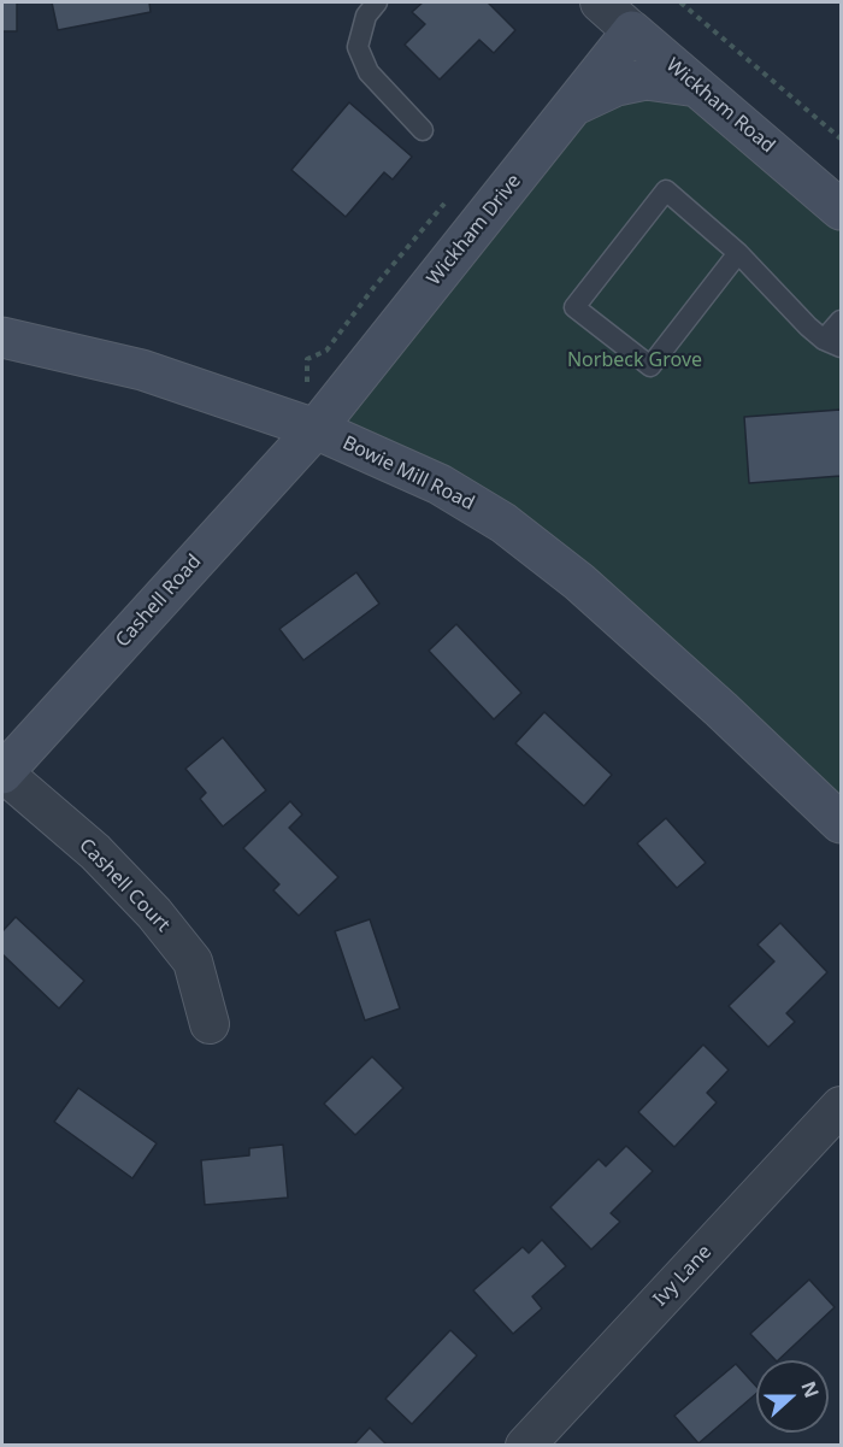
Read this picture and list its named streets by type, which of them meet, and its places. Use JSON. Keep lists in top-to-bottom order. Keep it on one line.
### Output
{"streets":{"street":["Wickham Road","Wickham Drive","Bowie Mill Road","Cashell Road","Cashell Court","Ivy Lane"]},"crossings":[["Wickham Road","Wickham Drive"],["Wickham Drive","Bowie Mill Road"],["Wickham Drive","Cashell Road"],["Bowie Mill Road","Cashell Road"],["Cashell Road","Cashell Court"]],"parks":["Norbeck Grove"],"north":"right"}
